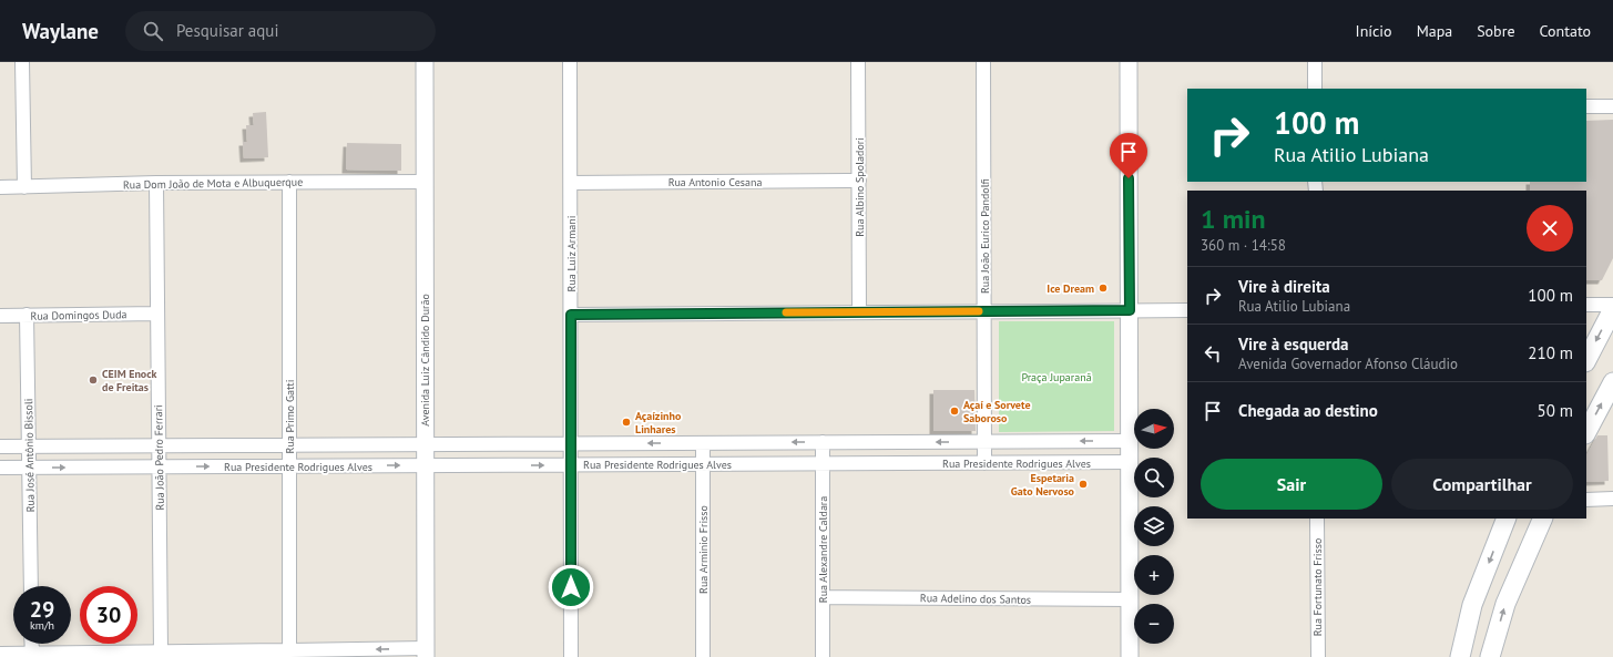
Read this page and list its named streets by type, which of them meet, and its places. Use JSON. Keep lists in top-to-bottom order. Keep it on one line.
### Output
{"streets":{"street":["Rua Antonio Cesana","Rua Dom João de Mota e Albuquerque","Rua Albino Spoladori","Rua João Eurico Pandolfi","Rua Luiz Armani","Rua Domingos Duda","Avenida Luiz Cândido Durão","Rua Primo Gatti","Rua José Antônio Bissoli","Rua João Pedro Ferrari","Rua Presidente Rodrigues Alves","Rua Arminio Frisso","Rua Alexandre Caldara","Rua Fortunato Frisso","Rua Adelino dos Santos"]},"crossings":[["Rua Antonio Cesana","Rua Albino Spoladori"],["Rua Antonio Cesana","Rua Luiz Armani"],["Rua Dom João de Mota e Albuquerque","Avenida Luiz Cândido Durão"],["Rua Dom João de Mota e Albuquerque","Rua Primo Gatti"],["Rua Dom João de Mota e Albuquerque","Rua João Pedro Ferrari"],["Rua João Eurico Pandolfi","Rua Presidente Rodrigues Alves"],["Rua Luiz Armani","Rua Presidente Rodrigues Alves"],["Rua Domingos Duda","Rua José Antônio Bissoli"],["Rua Domingos Duda","Rua João Pedro Ferrari"],["Avenida Luiz Cândido Durão","Rua Presidente Rodrigues Alves"],["Rua Primo Gatti","Rua Presidente Rodrigues Alves"],["Rua José Antônio Bissoli","Rua Presidente Rodrigues Alves"],["Rua João Pedro Ferrari","Rua Presidente Rodrigues Alves"],["Rua Presidente Rodrigues Alves","Rua Arminio Frisso"],["Rua Presidente Rodrigues Alves","Rua Alexandre Caldara"],["Rua Alexandre Caldara","Rua Adelino dos Santos"]],"parks":["Praça Juparanã"],"places":["Ice Dream","CEIM Enock de Freitas","Açaí e Sorvete Saboroso","Açaízinho Linhares","Espetaria Gato Nervoso"],"north":"right","page":{"header":"Waylane","search":"Pesquisar aqui","nav":["Início","Mapa","Sobre","Contato"],"turn":["100 m","Rua Atilio Lubiana"],"heading":["1 min","360 m · 14:58"],"list":[{"name":"Vire à direita","note":"Rua Atilio Lubiana","value":"100 m"},{"name":"Vire à esquerda","note":"Avenida Governador Afonso Cláudio","value":"210 m"},{"name":"Chegada ao destino","value":"50 m"}],"map_buttons":["+","−"],"buttons":["Sair","Compartilhar"],"speed":"29 km/h","limit":"30"}}
